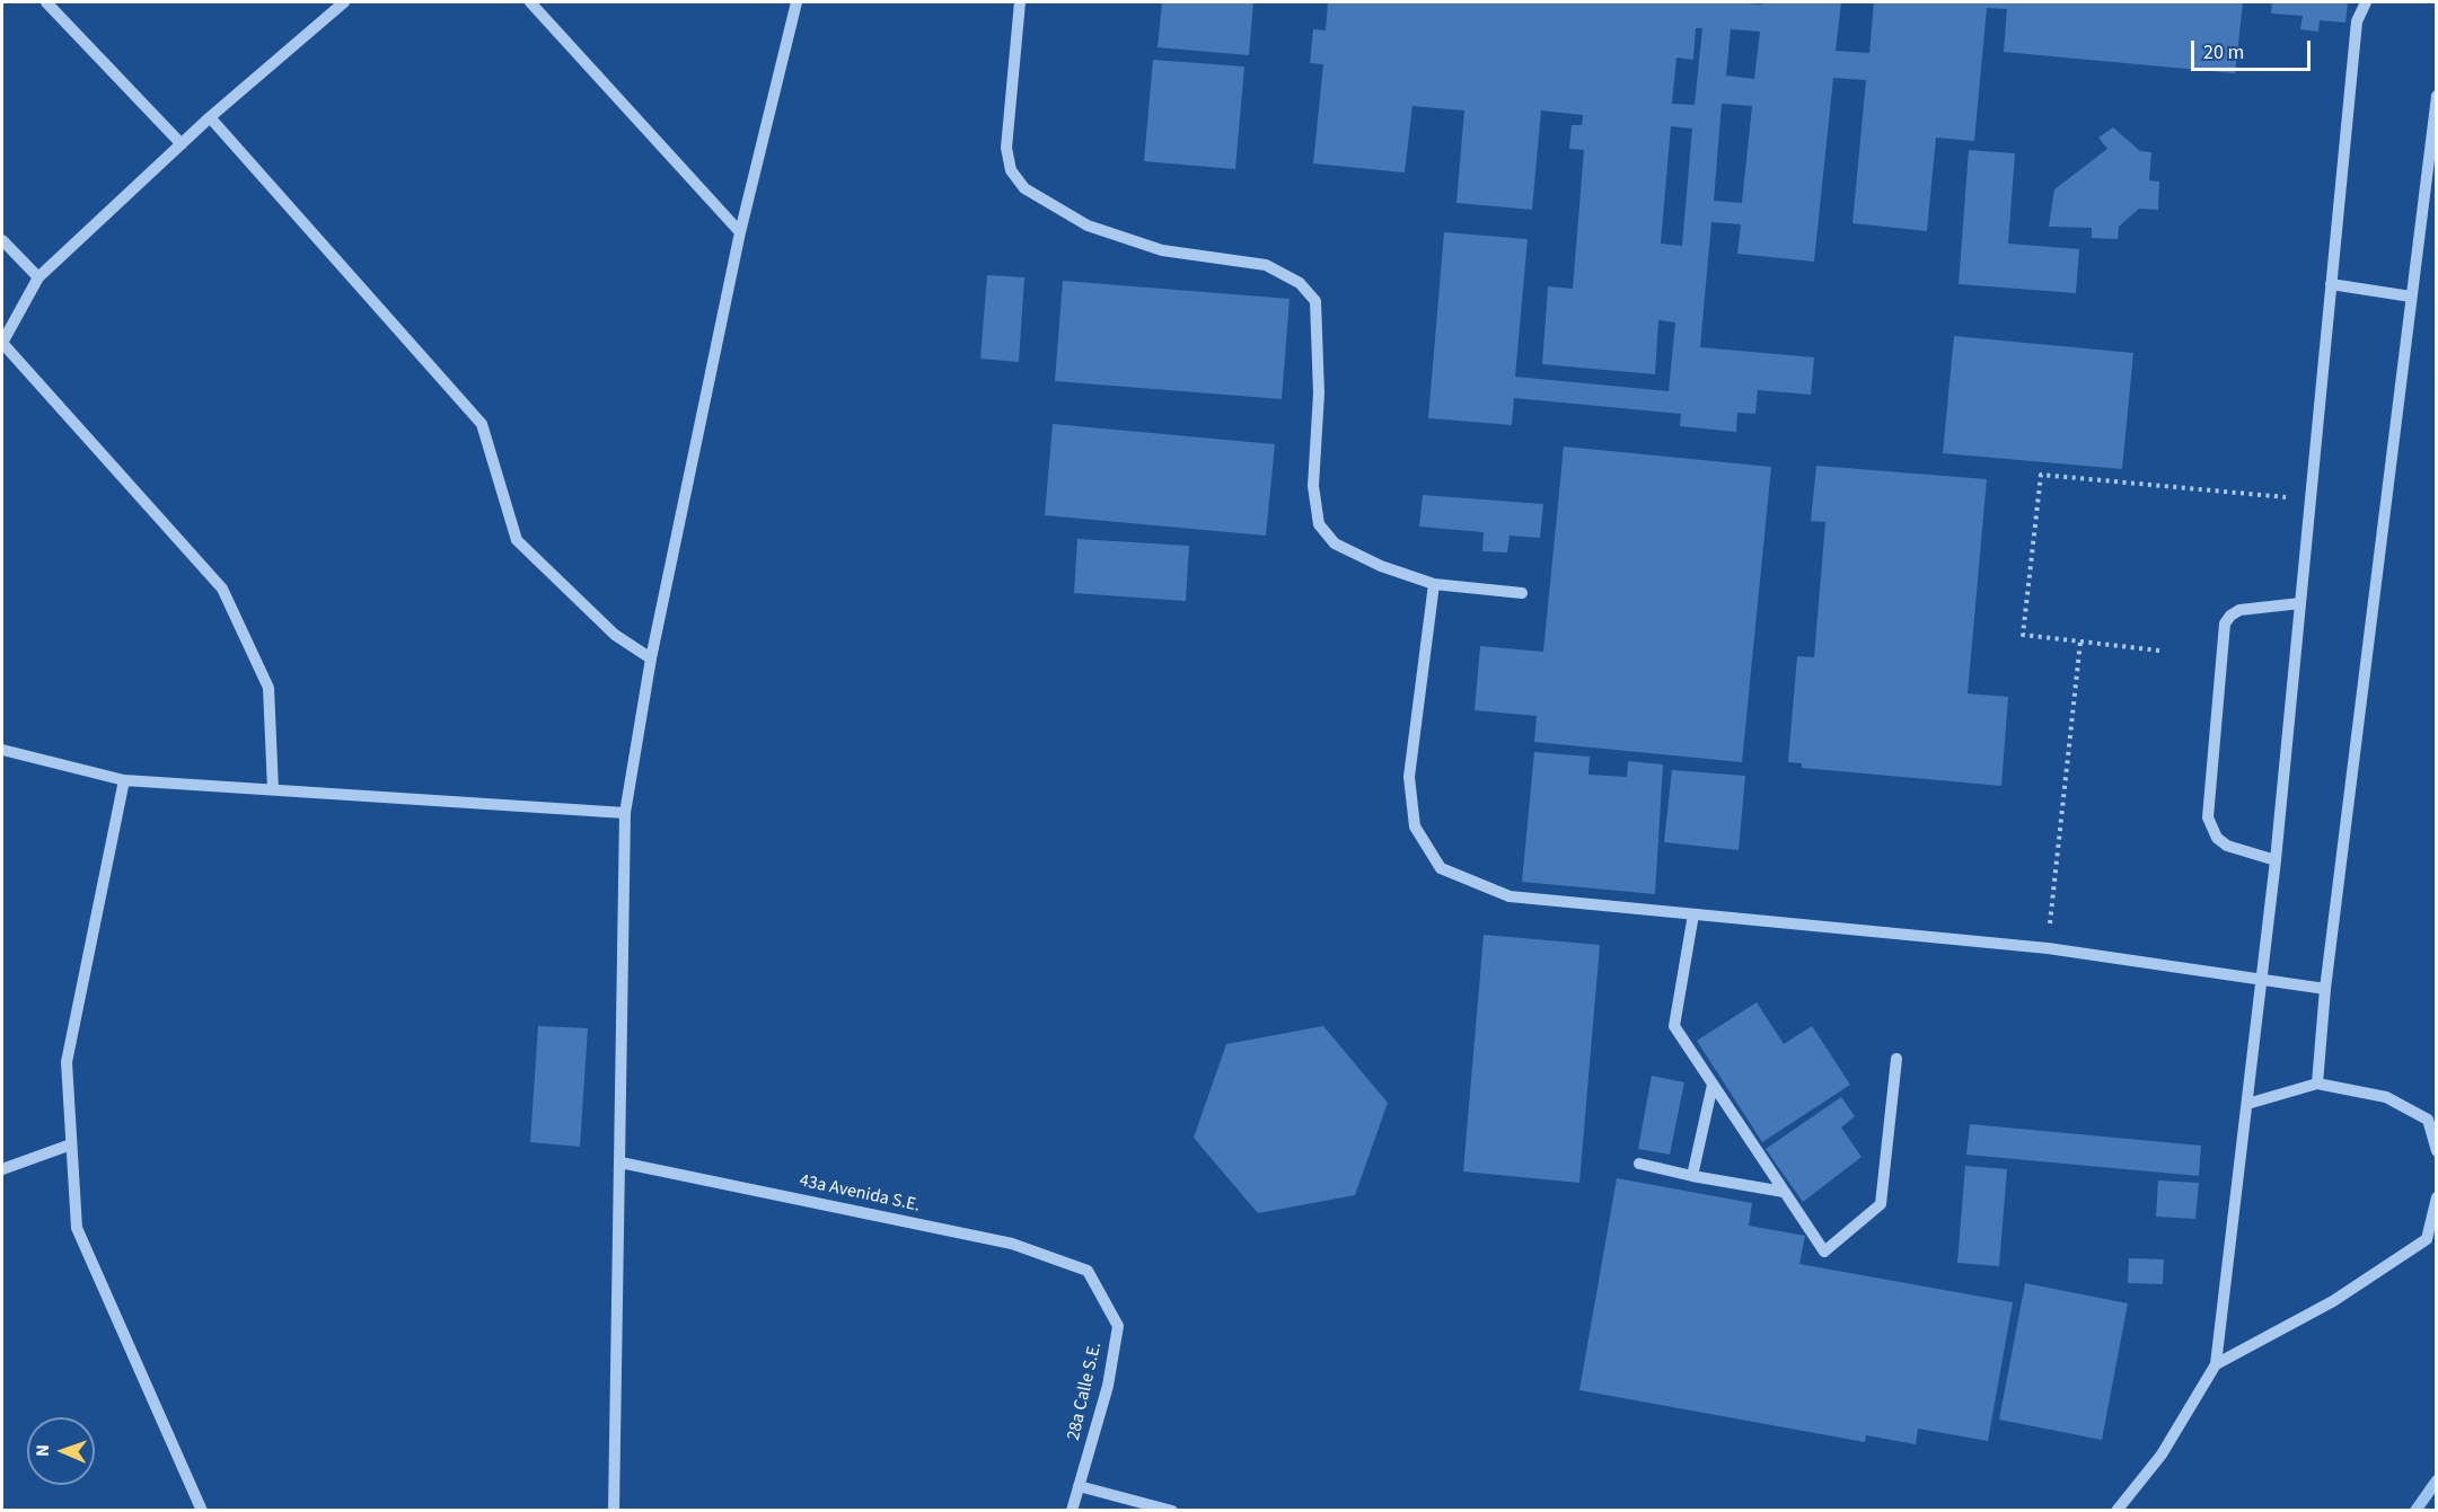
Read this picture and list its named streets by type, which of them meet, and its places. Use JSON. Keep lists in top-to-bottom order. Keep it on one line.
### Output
{"streets":{"street":["43a Avenida S.E.","28a Calle S.E."]},"crossings":[["43a Avenida S.E.","28a Calle S.E."]],"scale_bar":"20 m","north":"left"}
